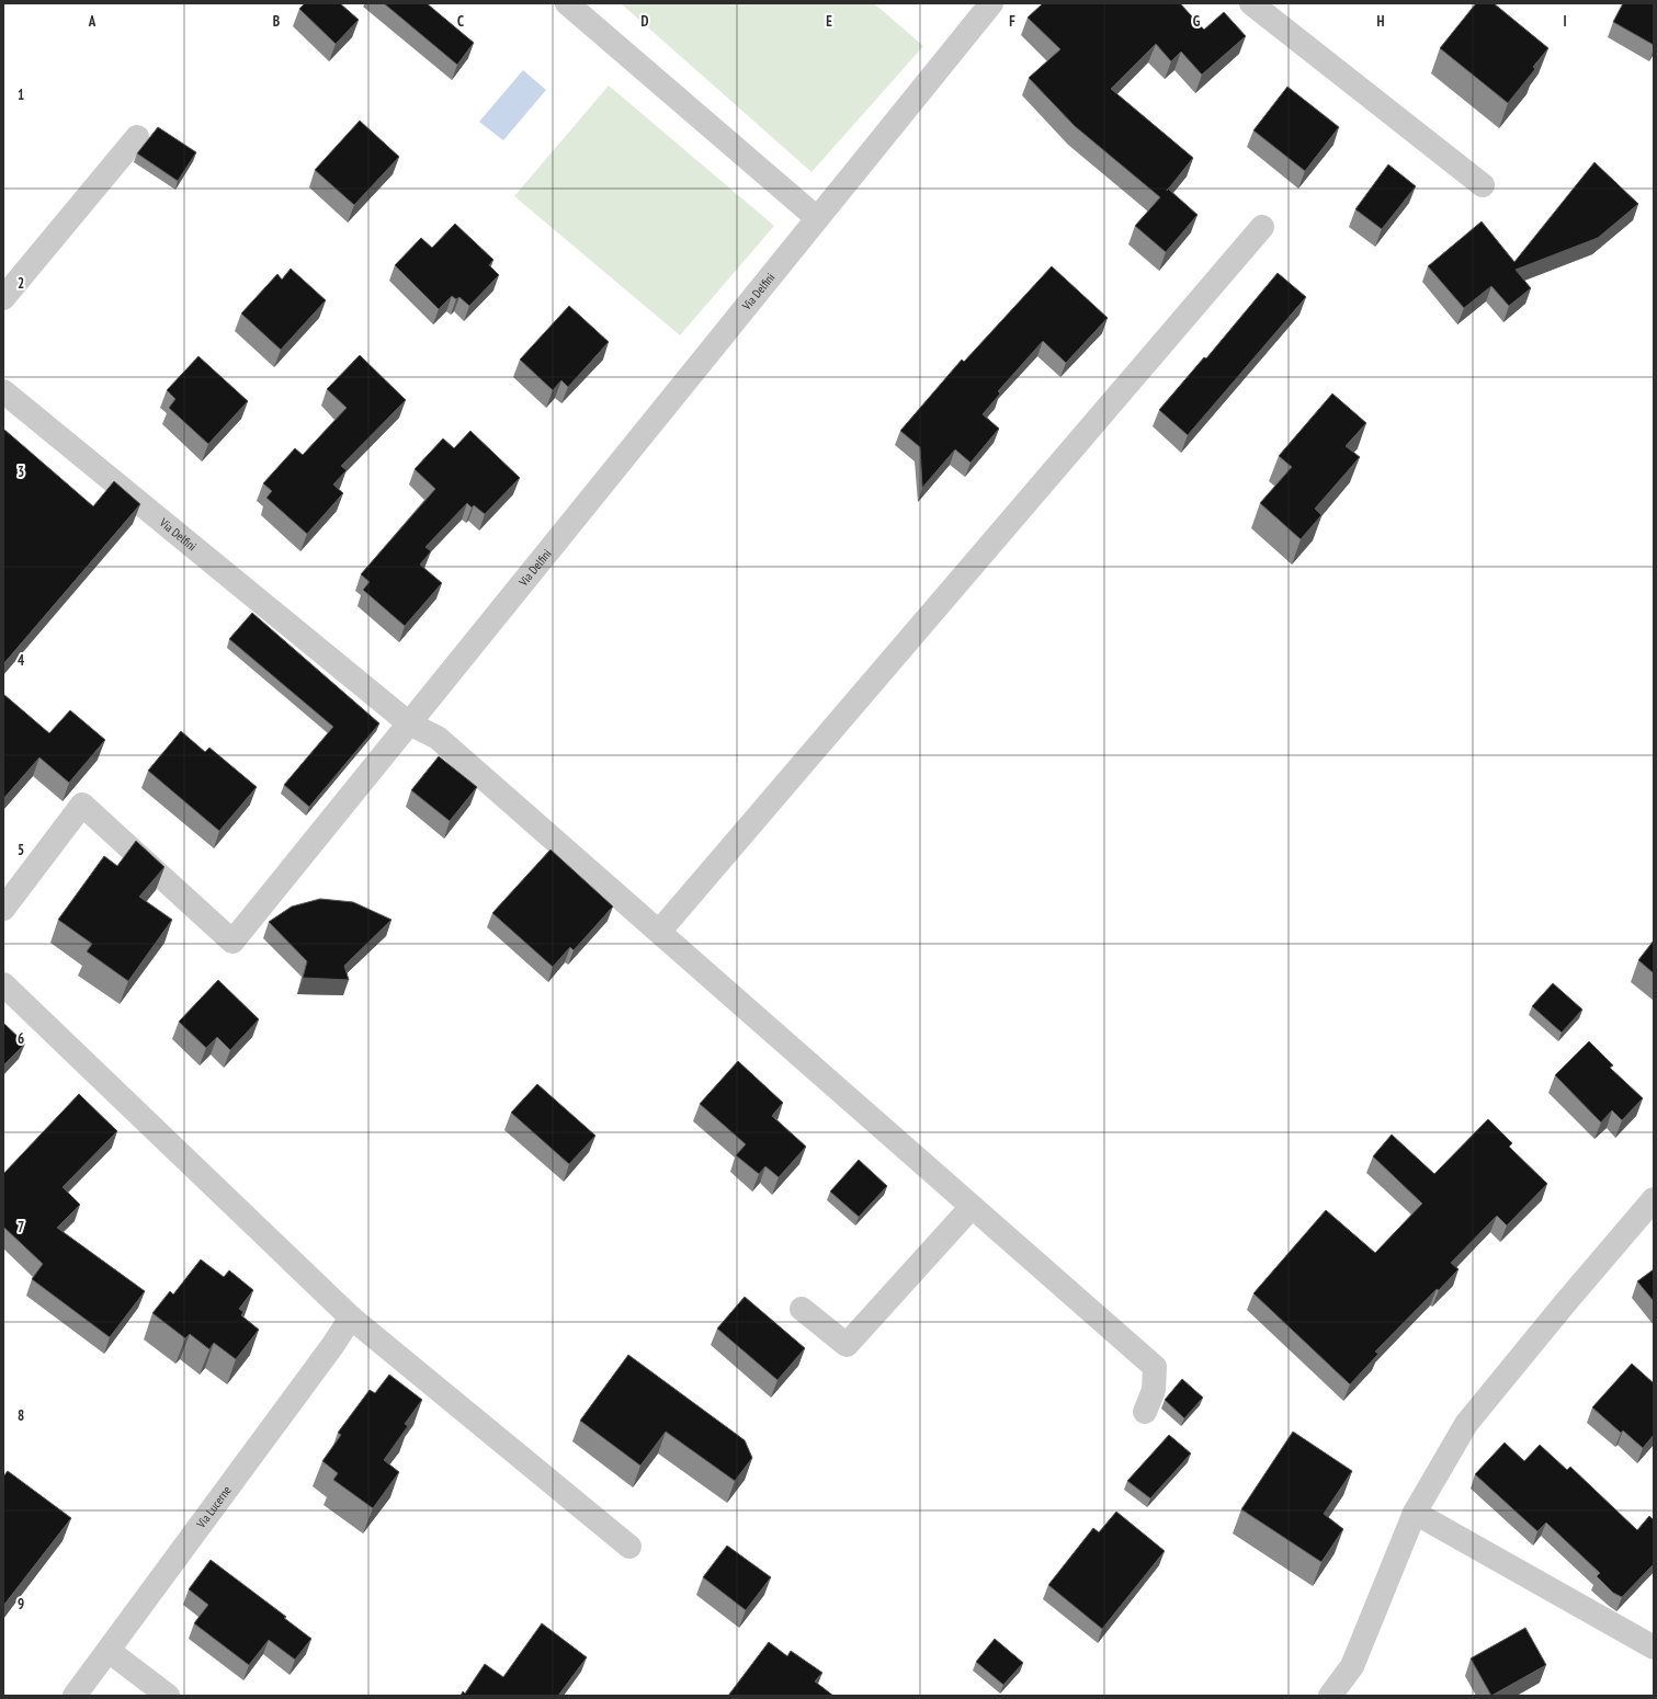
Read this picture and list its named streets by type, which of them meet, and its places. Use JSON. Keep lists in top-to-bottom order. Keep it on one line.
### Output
{"streets":{"street":["Via Delfini","Via Lucerne"]},"grid":{"columns":["A","B","C","D","E","F","G","H","I"],"rows":["1","2","3","4","5","6","7","8","9"]}}
